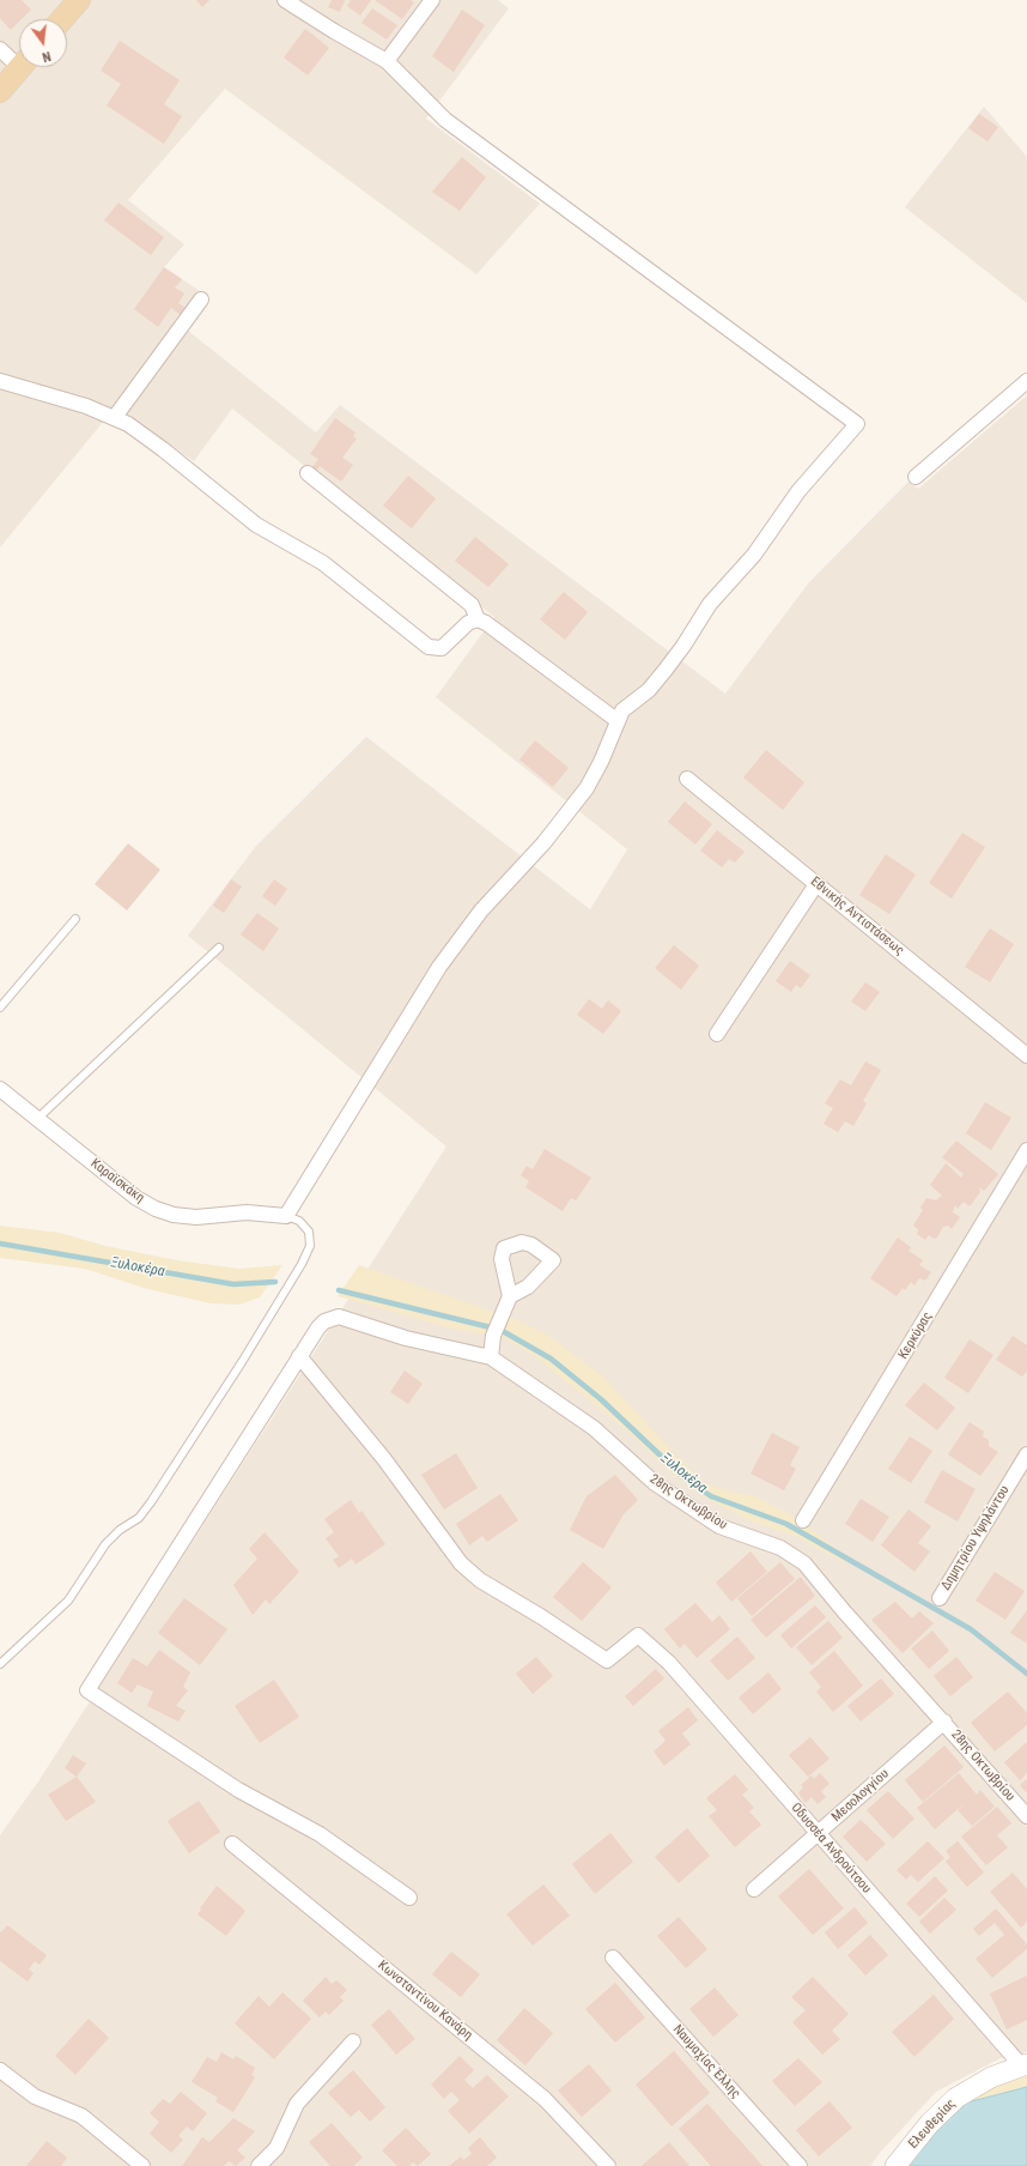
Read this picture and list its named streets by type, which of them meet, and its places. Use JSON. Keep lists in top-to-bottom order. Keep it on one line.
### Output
{"streets":{"street":["Εθνικής Αντιστάσεως","Καραϊσκάκη","Κερκύρας","28ης Οκτωβρίου","Δημητρίου Υψηλάντου","Μεσολογγίου","Οδυσσέα Ανδρούτσου","Κωνσταντίνου Κανάρη","Ναυμαχίας Έλλης","Ελευθερίας"]},"crossings":[["28ης Οκτωβρίου","Μεσολογγίου"],["28ης Οκτωβρίου","Οδυσσέα Ανδρούτσου"],["Μεσολογγίου","Οδυσσέα Ανδρούτσου"],["Οδυσσέα Ανδρούτσου","Ελευθερίας"]],"water":["Ξυλοκέρα"],"north":"bottom"}
